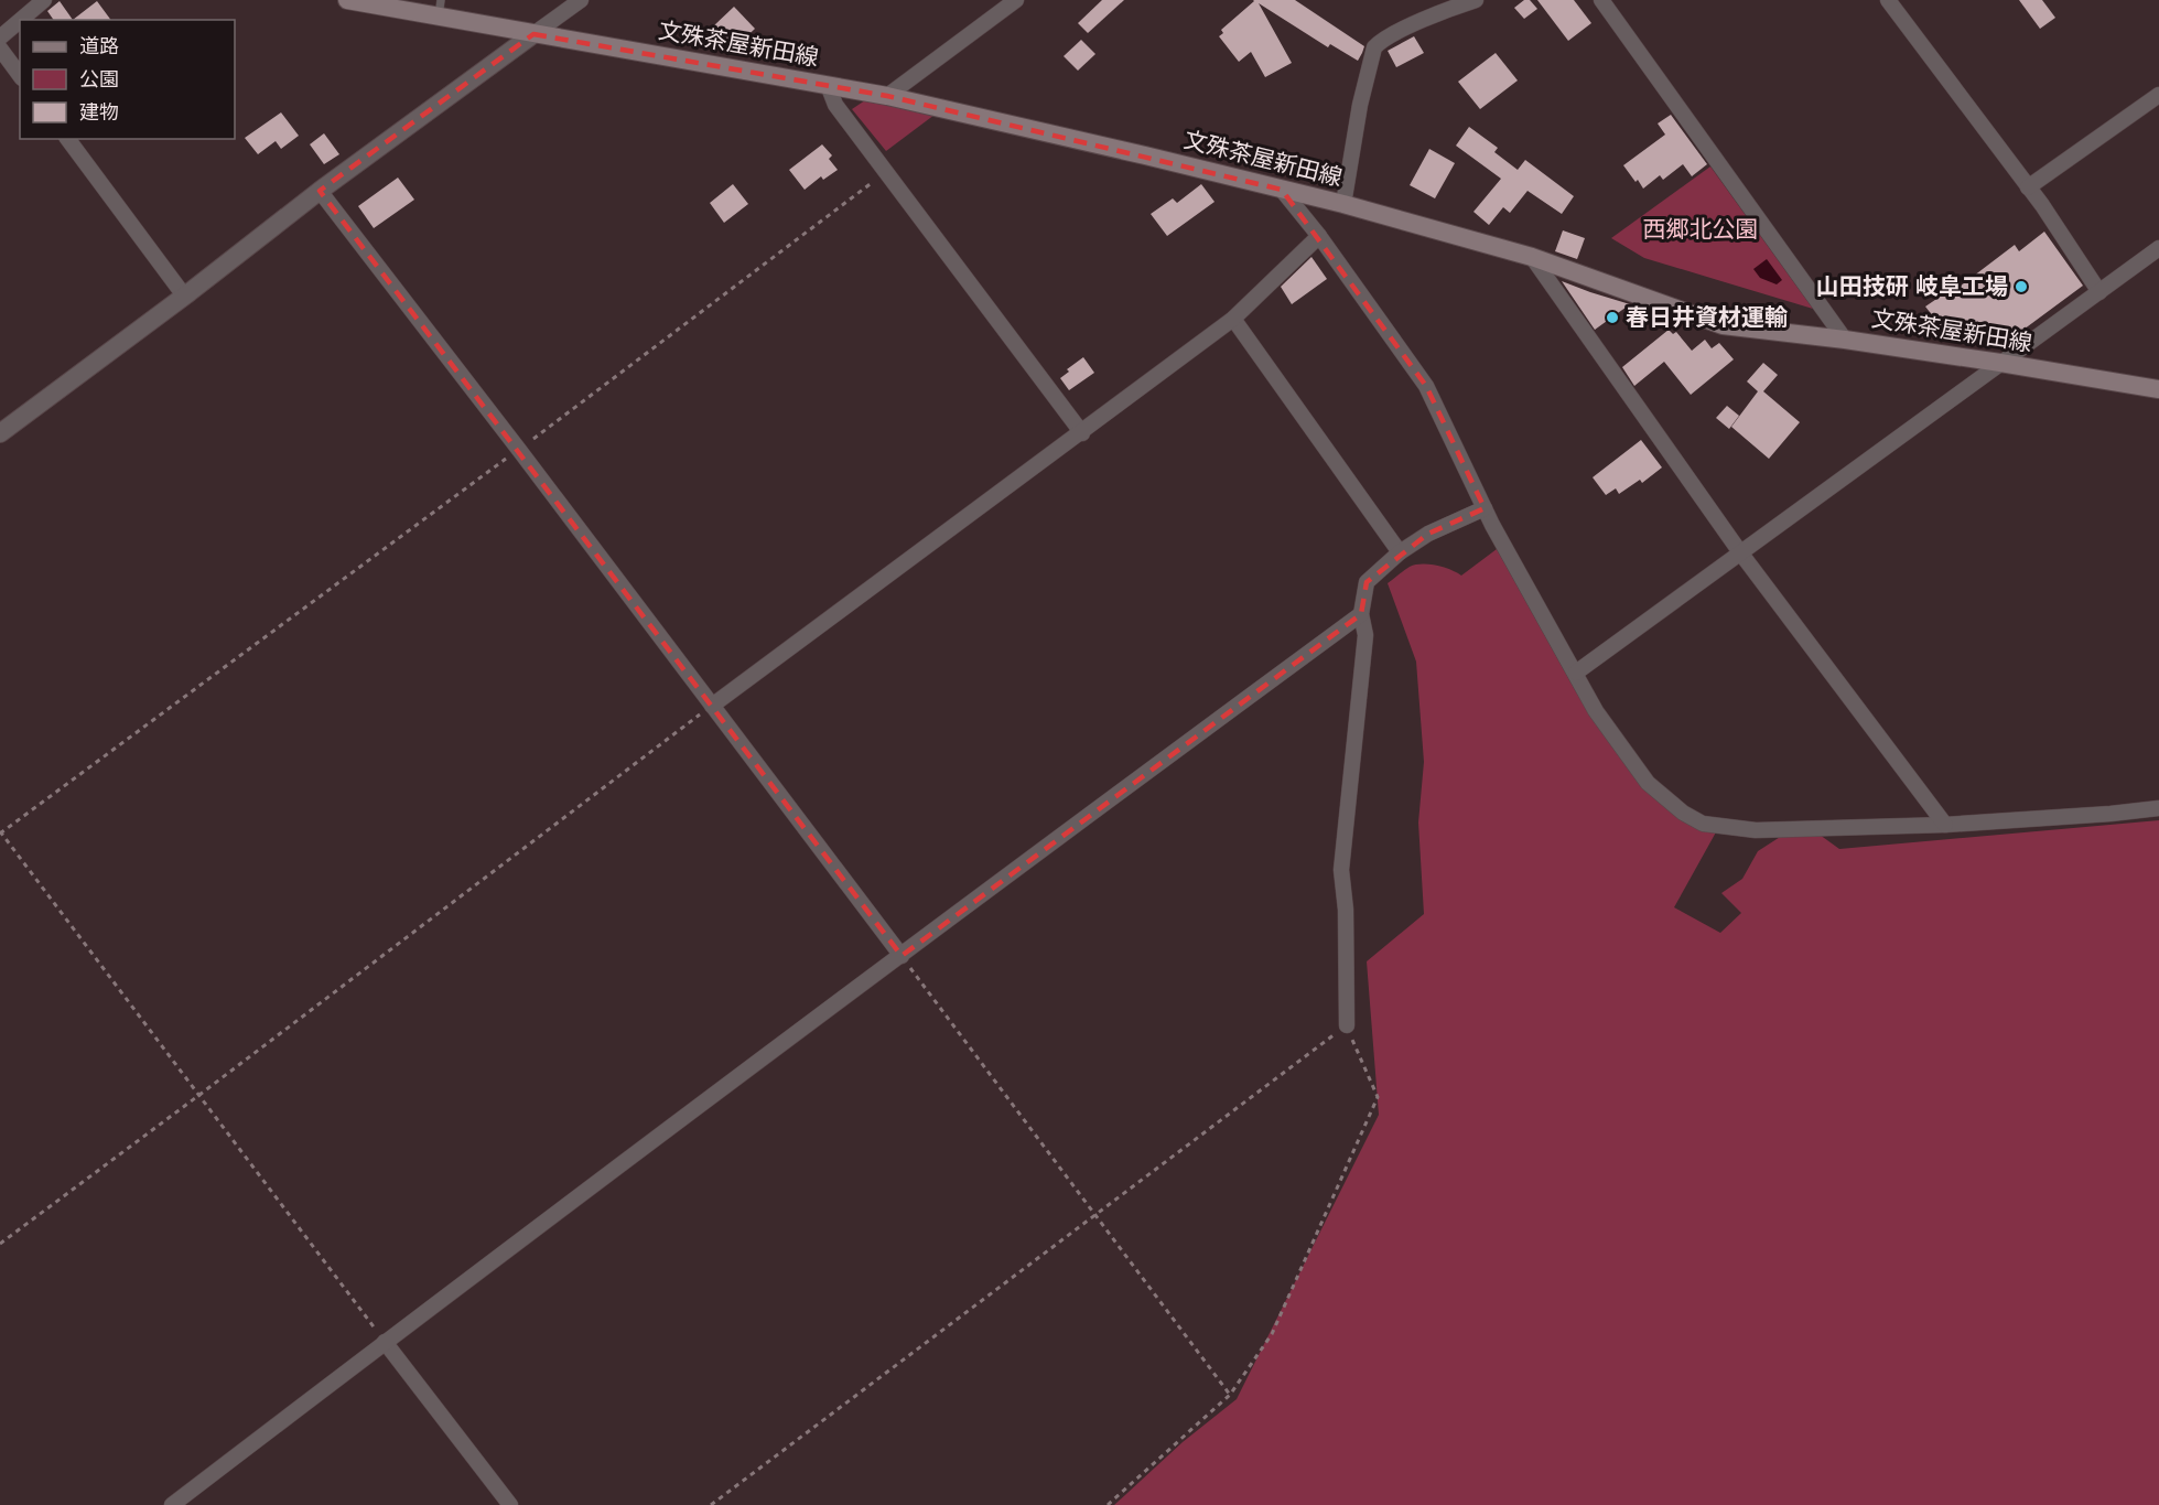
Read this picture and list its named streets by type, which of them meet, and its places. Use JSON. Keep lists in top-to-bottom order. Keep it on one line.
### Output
{"streets":{"main road":["文殊茶屋新田線"]},"parks":["西郷北公園"],"places":["山田技研 岐阜工場","春日井資材運輸"],"legend":["道路","公園","建物"]}
